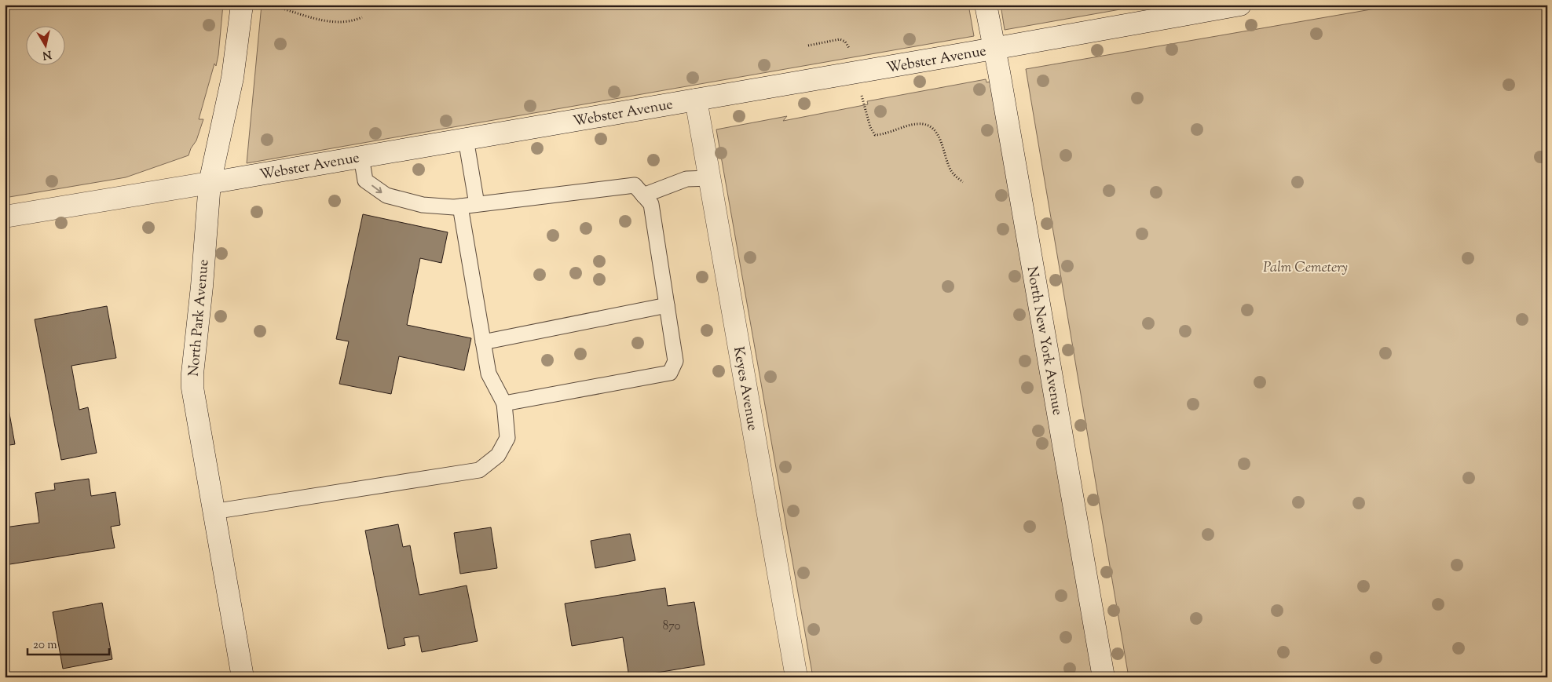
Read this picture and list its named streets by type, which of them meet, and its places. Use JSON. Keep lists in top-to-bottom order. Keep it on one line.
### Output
{"streets":{"street":["Webster Avenue","North Park Avenue","North New York Avenue","Keyes Avenue"]},"crossings":[["Webster Avenue","North Park Avenue"],["Webster Avenue","North New York Avenue"],["Webster Avenue","Keyes Avenue"]],"parks":["Palm Cemetery"],"house_numbers":["870"],"scale_bar":"20 m","north":"bottom"}
